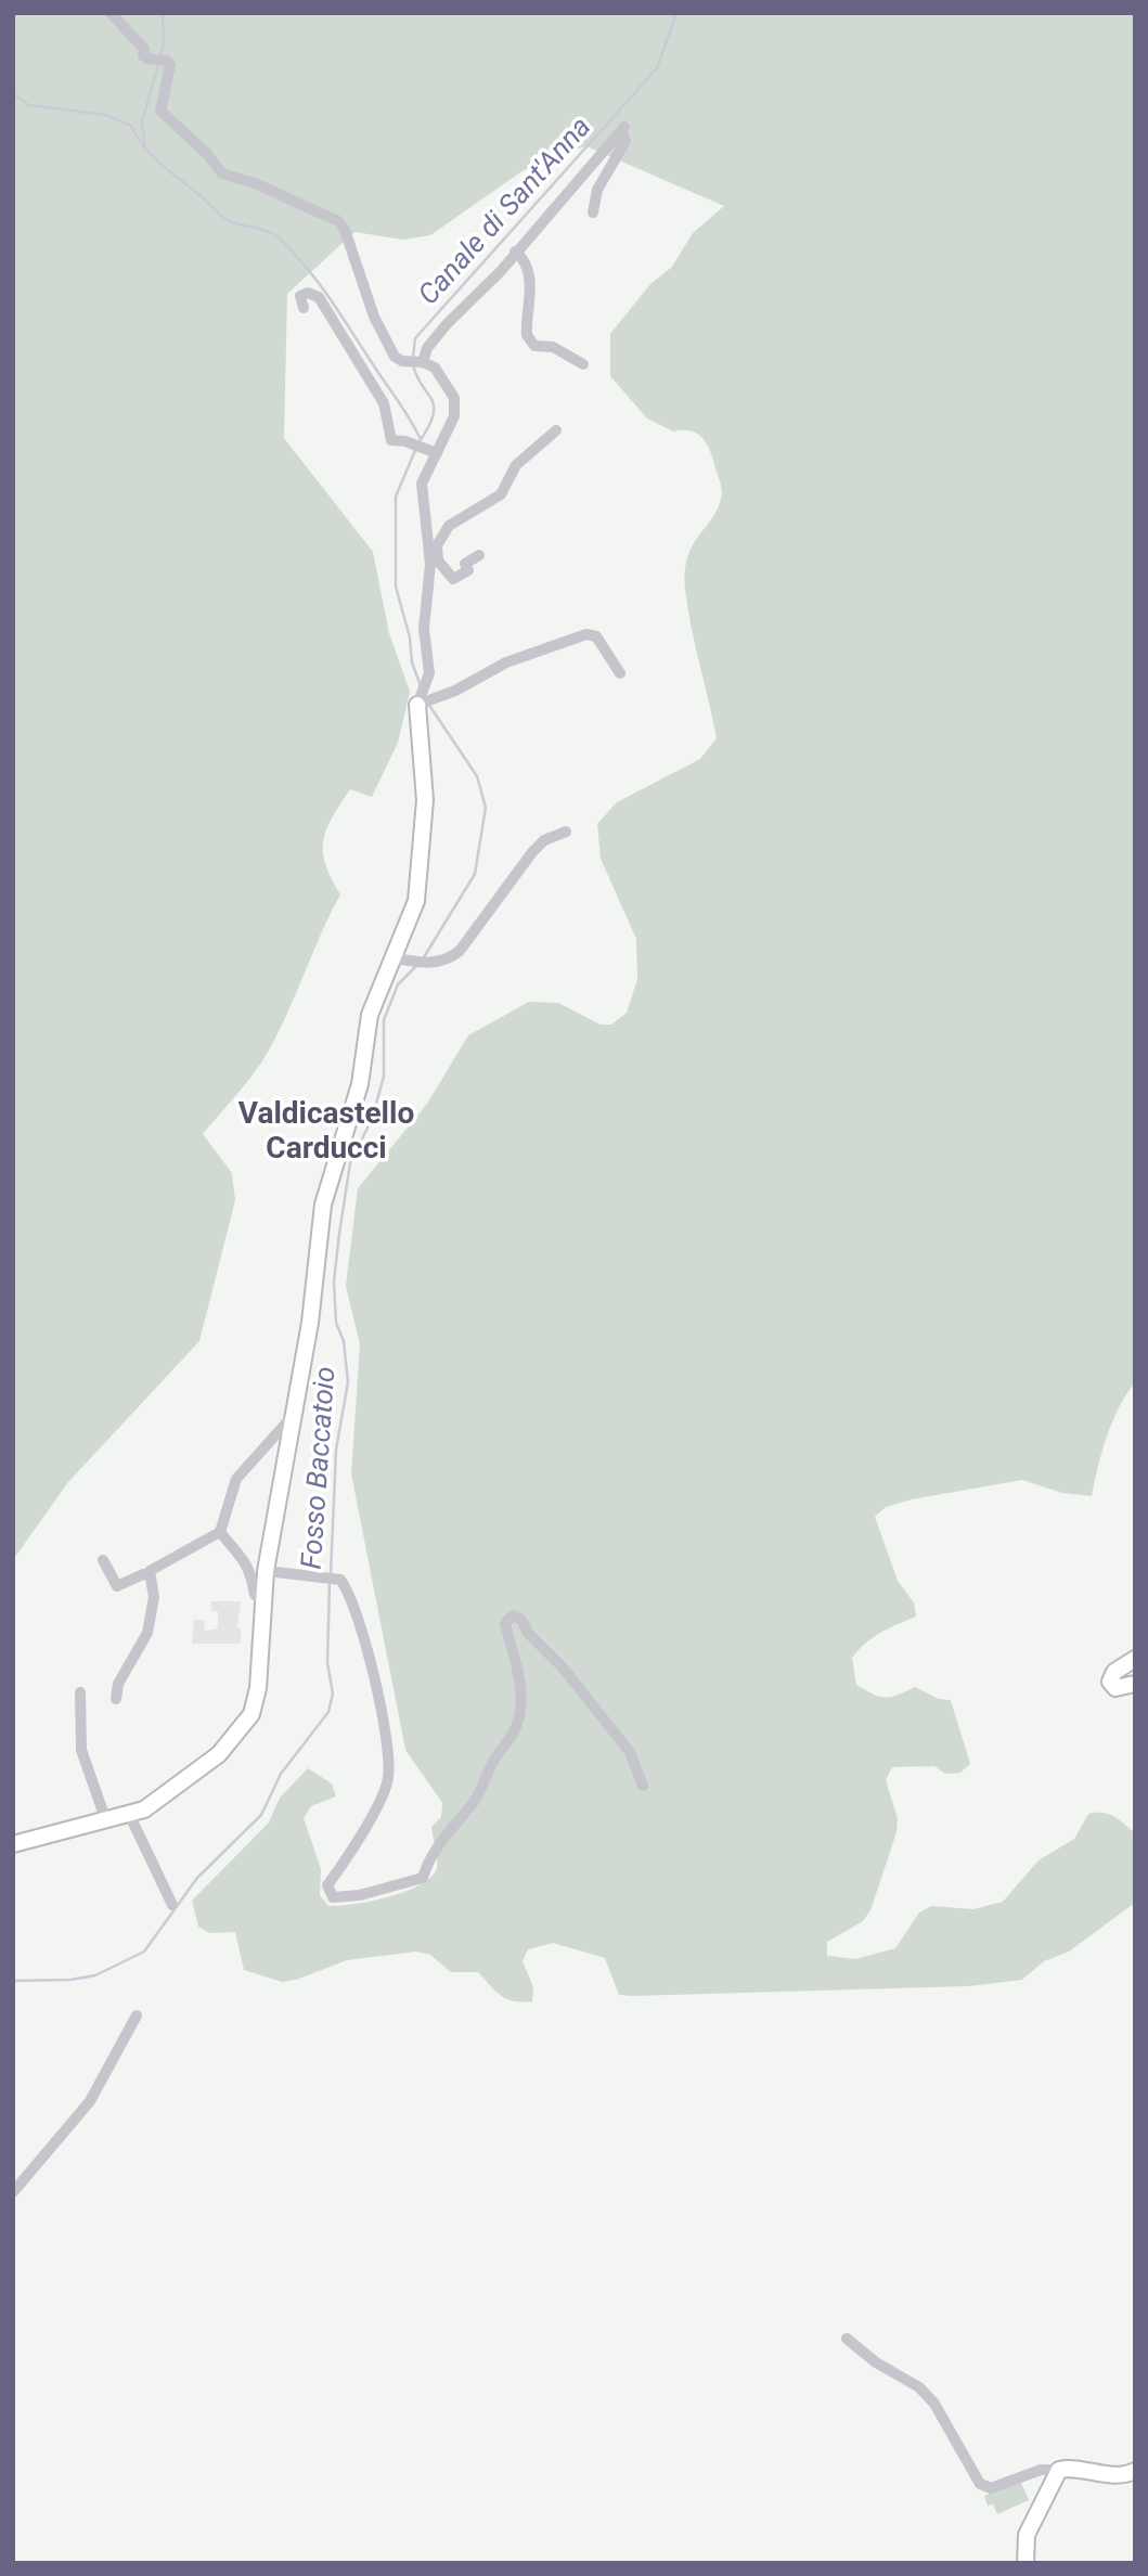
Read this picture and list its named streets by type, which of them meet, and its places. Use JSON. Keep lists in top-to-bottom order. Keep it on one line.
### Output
{"districts":["Valdicastello Carducci"],"water":["Canale di Sant'Anna","Fosso Baccatoio"]}
